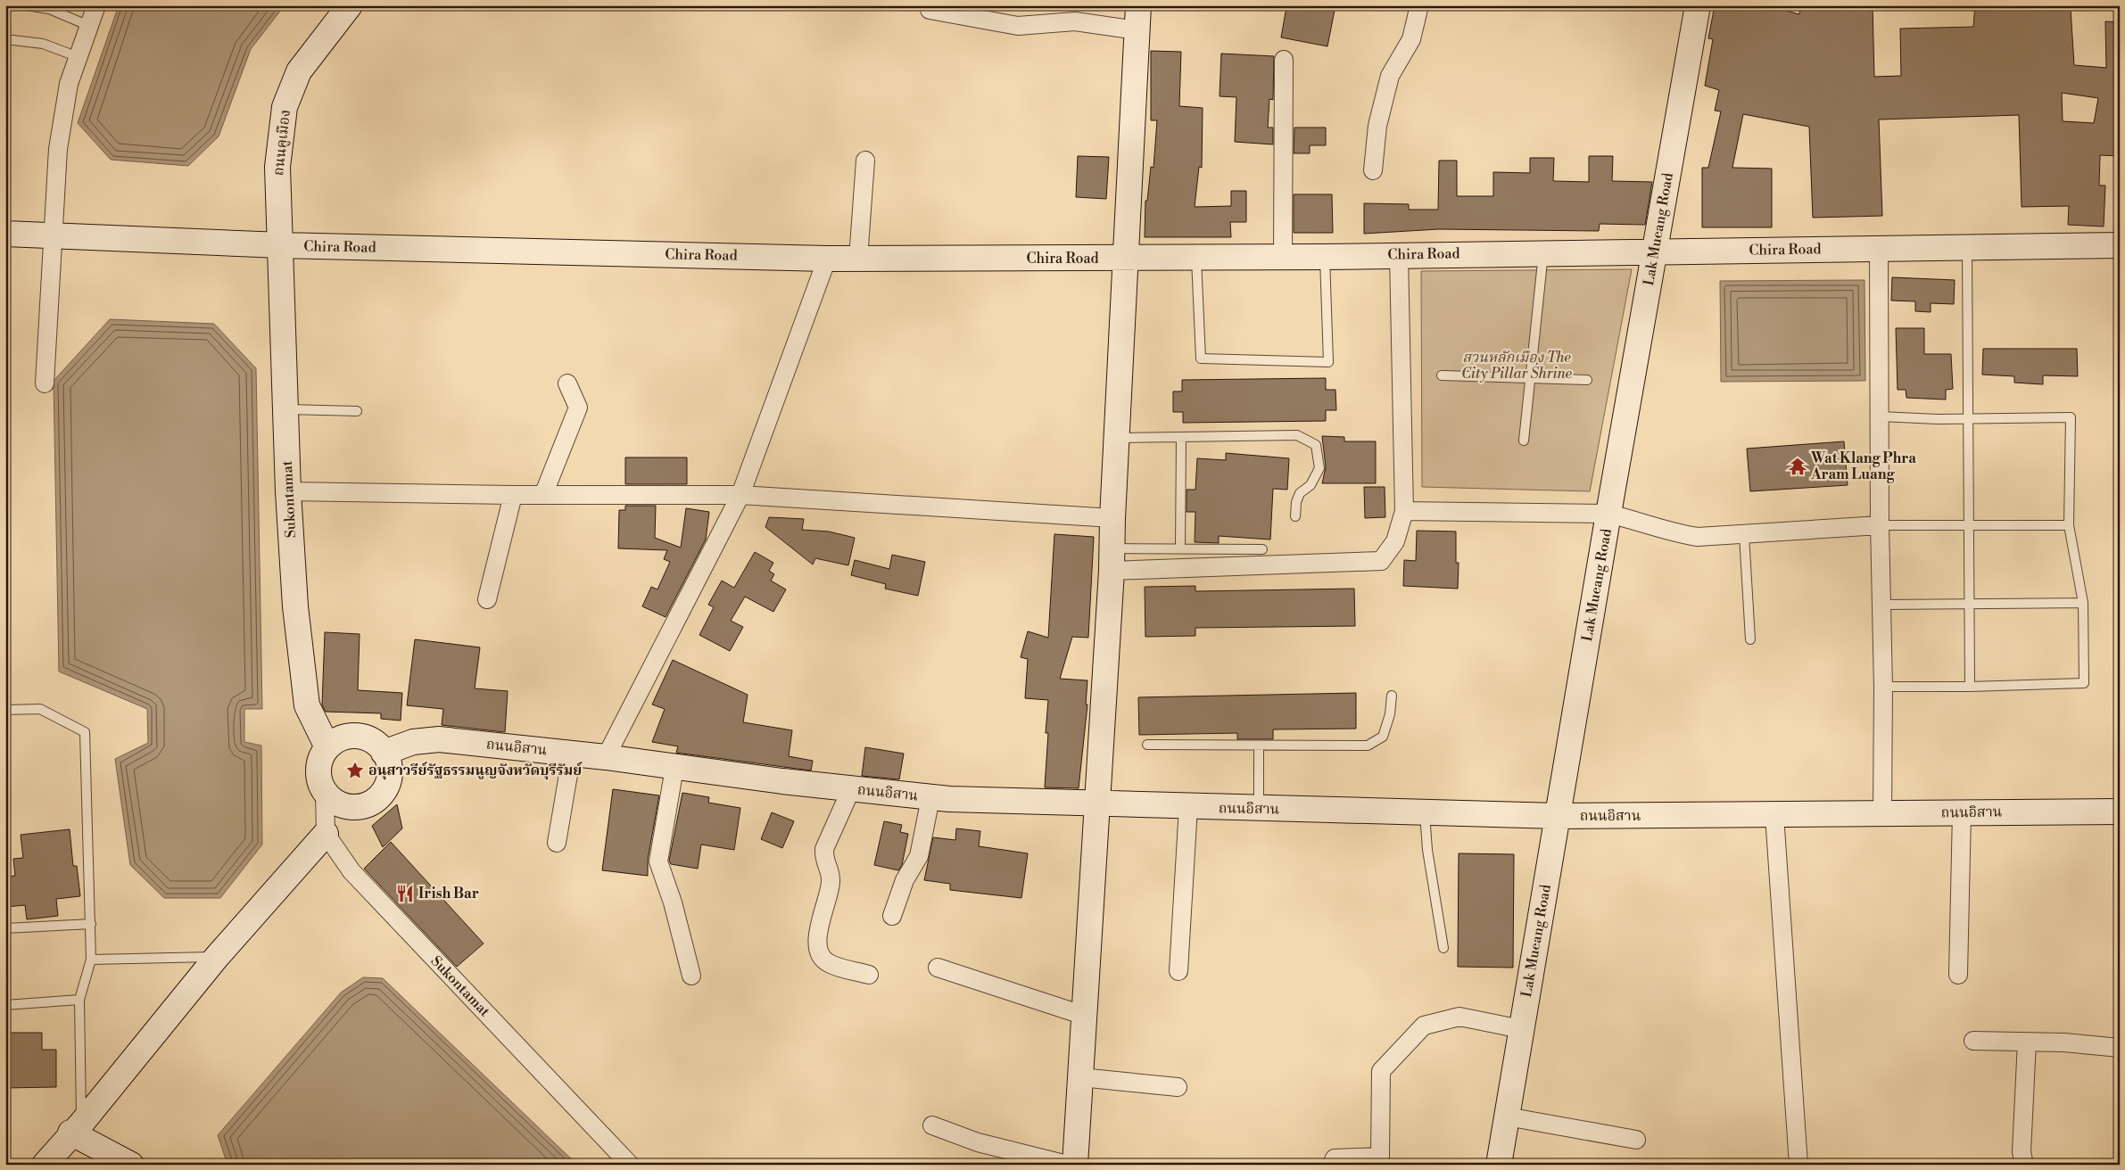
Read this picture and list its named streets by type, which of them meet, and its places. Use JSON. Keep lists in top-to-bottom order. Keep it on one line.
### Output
{"streets":{"street":["ถนนคูเมือง","Lak Mueang Road","Chira Road","Sukontamat","ถนนอิสาน"]},"crossings":[["ถนนคูเมือง","Chira Road"],["ถนนคูเมือง","Sukontamat"],["Lak Mueang Road","Chira Road"],["Lak Mueang Road","ถนนอิสาน"],["Chira Road","Sukontamat"],["Sukontamat","ถนนอิสาน"]],"parks":["สวนหลักเมือง The City Pillar Shrine"],"places":{"temple":["Wat Klang Phra Aram Luang"],"place":["อนุสาวรีย์รัฐธรรมนูญจังหวัดบุรีรัมย์"],"restaurant":["Irish Bar"]}}
